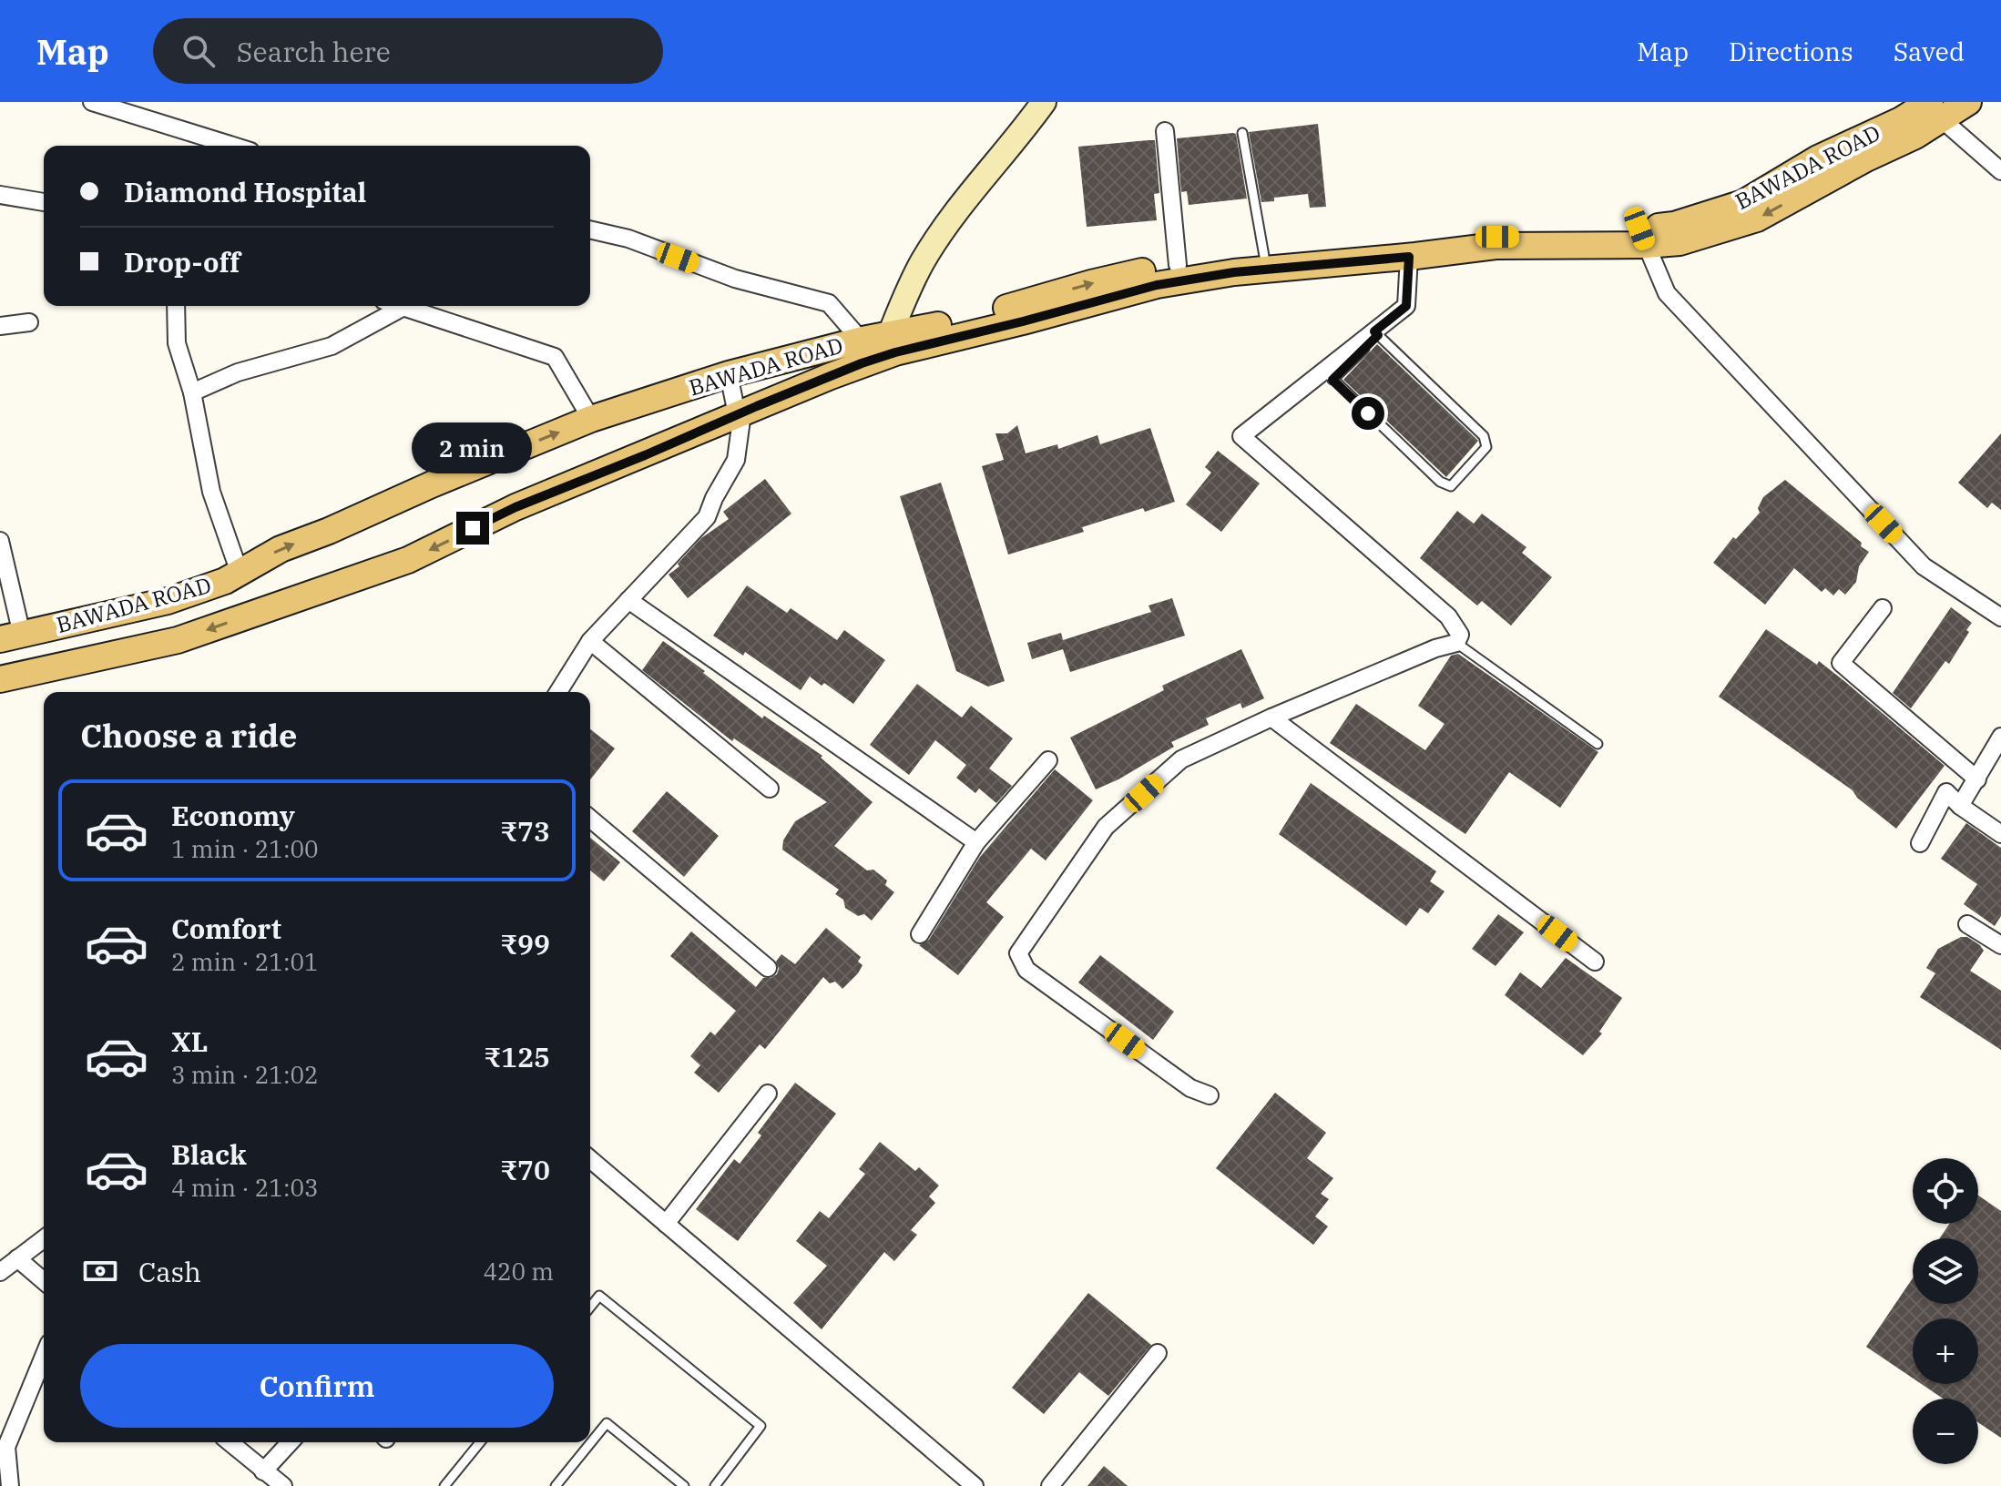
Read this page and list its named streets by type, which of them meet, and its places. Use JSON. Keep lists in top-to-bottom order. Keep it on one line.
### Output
{"streets":{"main road":["BAWADA ROAD"]},"page":{"header":"Map","search":"Search here","nav":["Map","Directions","Saved"],"banner":["Diamond Hospital","Drop-off"],"bubble":"2 min","heading":"Choose a ride","list":[{"name":"Economy","note":"1 min · 21:00","value":"₹73"},{"name":"Comfort","note":"2 min · 21:01","value":"₹99"},{"name":"XL","note":"3 min · 21:02","value":"₹125"},{"name":"Black","note":"4 min · 21:03","value":"₹70"}],"map_buttons":["+","−"],"pay":["Cash","420 m"],"buttons":"Confirm"}}
